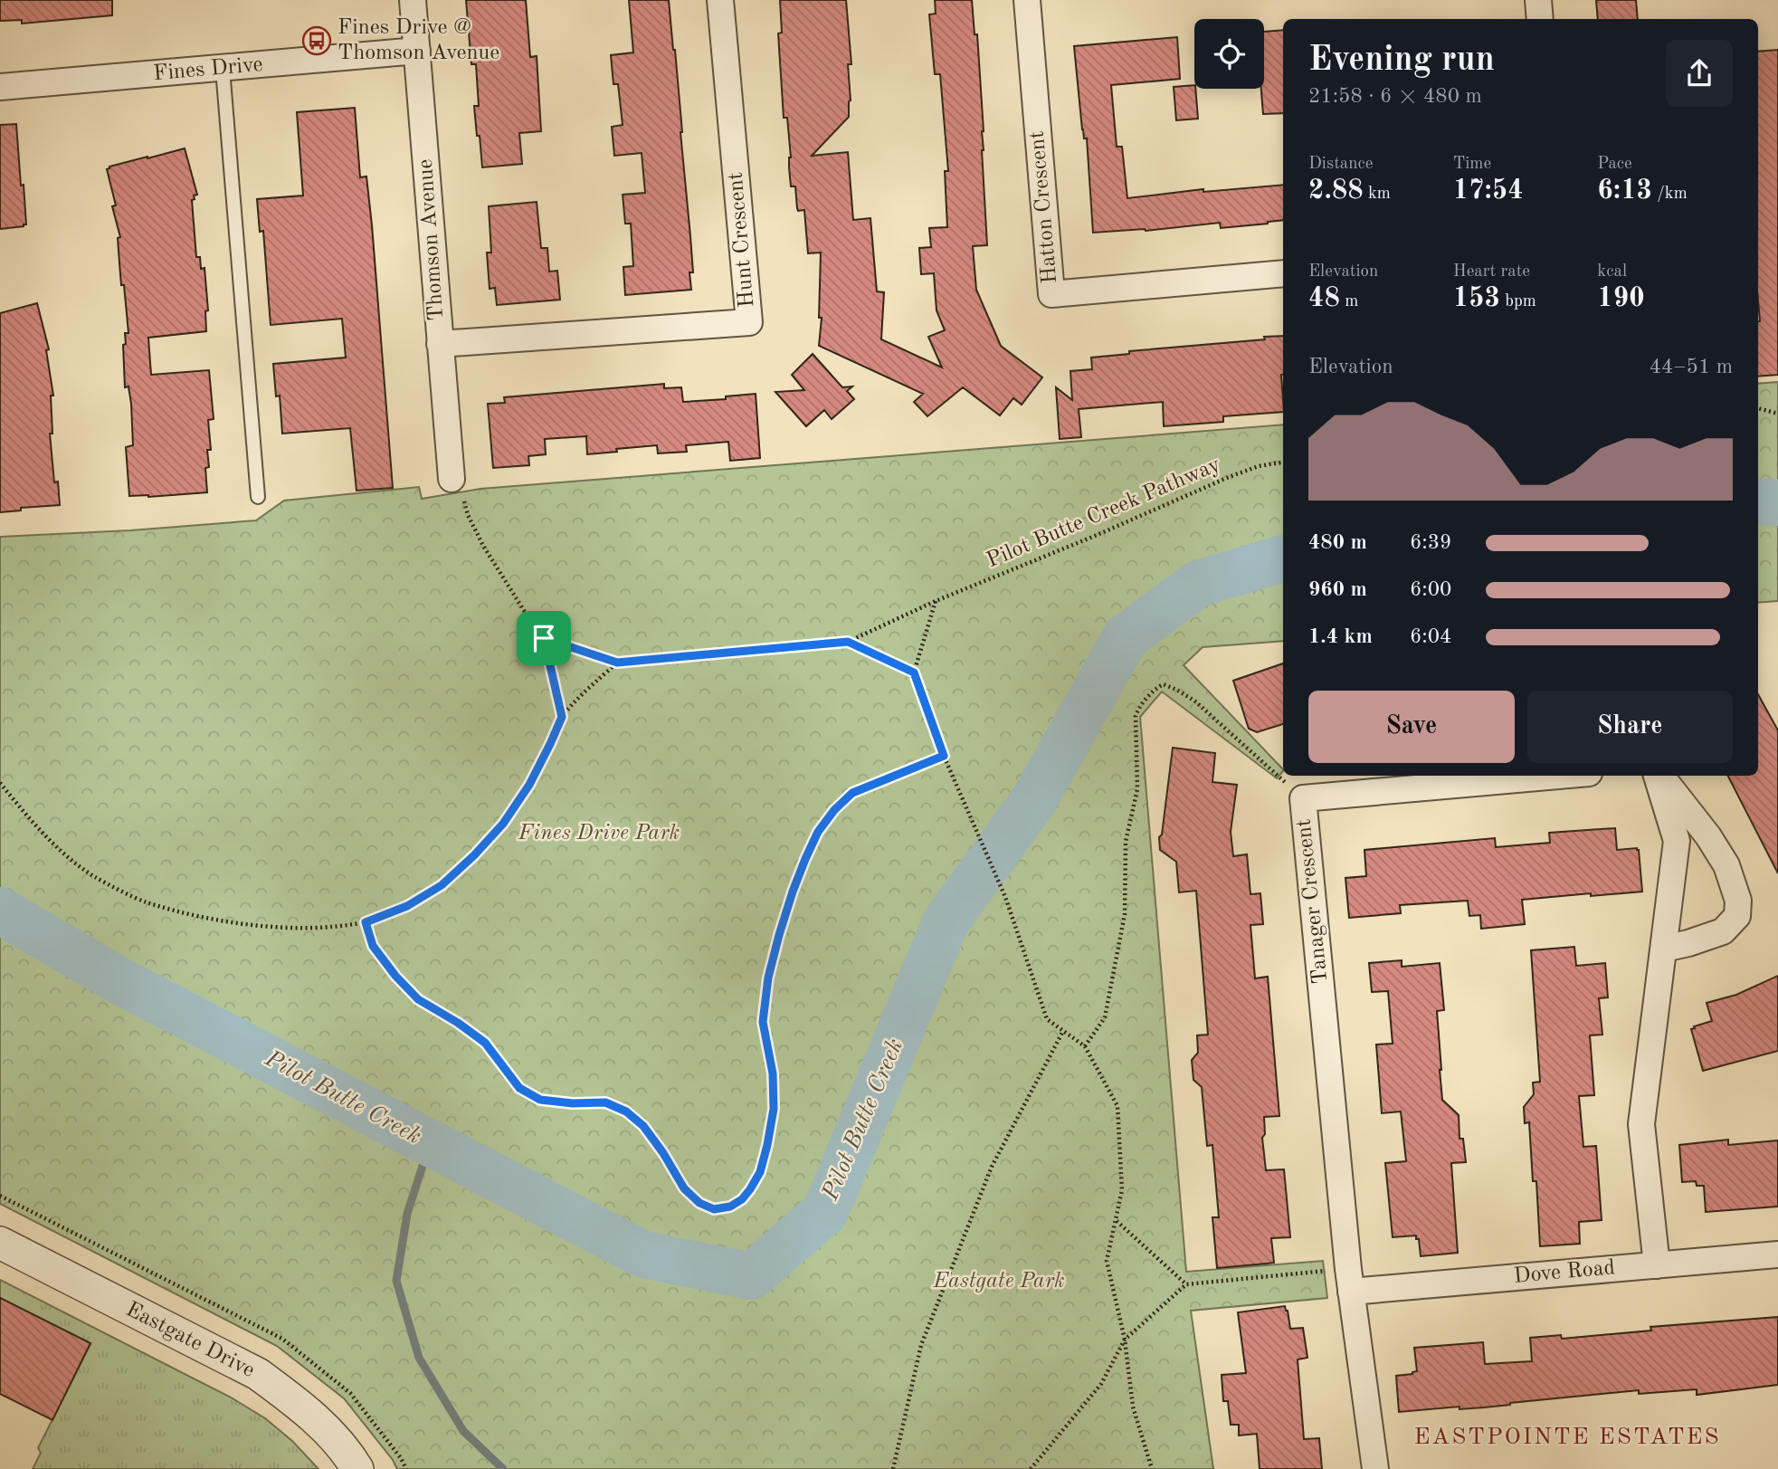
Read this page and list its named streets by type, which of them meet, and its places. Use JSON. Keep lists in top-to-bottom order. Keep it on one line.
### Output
{"streets":{"street":["Fines Drive","Hatton Crescent","Thomson Avenue","Hunt Crescent","Tanager Crescent","Dove Road","Eastgate Drive"],"path":["Pilot Butte Creek Pathway"]},"crossings":[["Fines Drive","Thomson Avenue"],["Thomson Avenue","Hunt Crescent"],["Tanager Crescent","Dove Road"]],"districts":["EASTPOINTE ESTATES"],"water":["Pilot Butte Creek"],"parks":["Fines Drive Park","Eastgate Park"],"places":{"bus stop":["Fines Drive @ Thomson Avenue"]},"page":{"heading":["Evening run","21:58 · 6 × 480 m"],"stats":[["Distance","2.88 km"],["Time","17:54"],["Pace","6:13 /km"],["Elevation","48 m"],["Heart rate","153 bpm"],["kcal","190"]],"chart":["Elevation","44–51 m"],"list":[{"name":"480 m","note":"6:39"},{"name":"960 m","note":"6:00"},{"name":"1.4 km","note":"6:04"}],"buttons":["Save","Share"]}}
